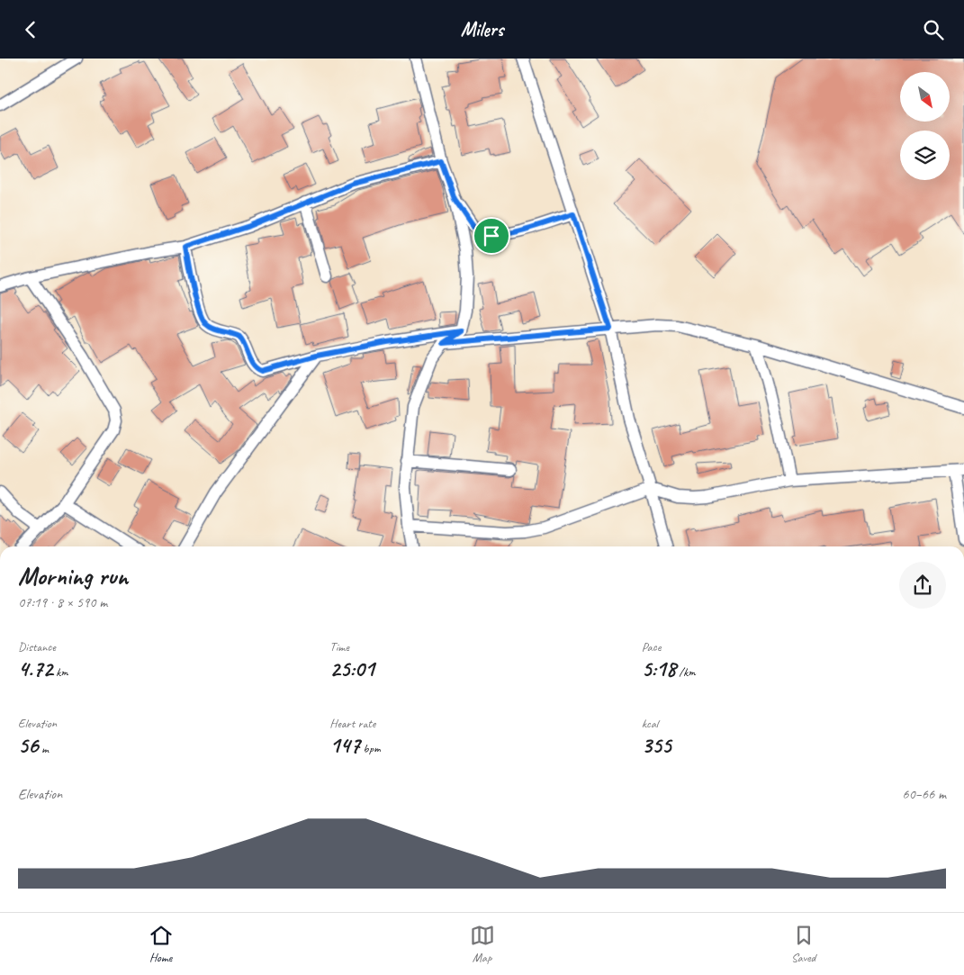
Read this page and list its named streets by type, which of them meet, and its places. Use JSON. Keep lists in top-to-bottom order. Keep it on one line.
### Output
{"north":"bottom right","page":{"header":"Milers","heading":["Morning run","07:19 · 8 × 590 m"],"stats":[["Distance","4.72 km"],["Time","25:01"],["Pace","5:18 /km"],["Elevation","56 m"],["Heart rate","147 bpm"],["kcal","355"]],"chart":["Elevation","60–66 m"],"tabs":["Home","Map","Saved"]}}
